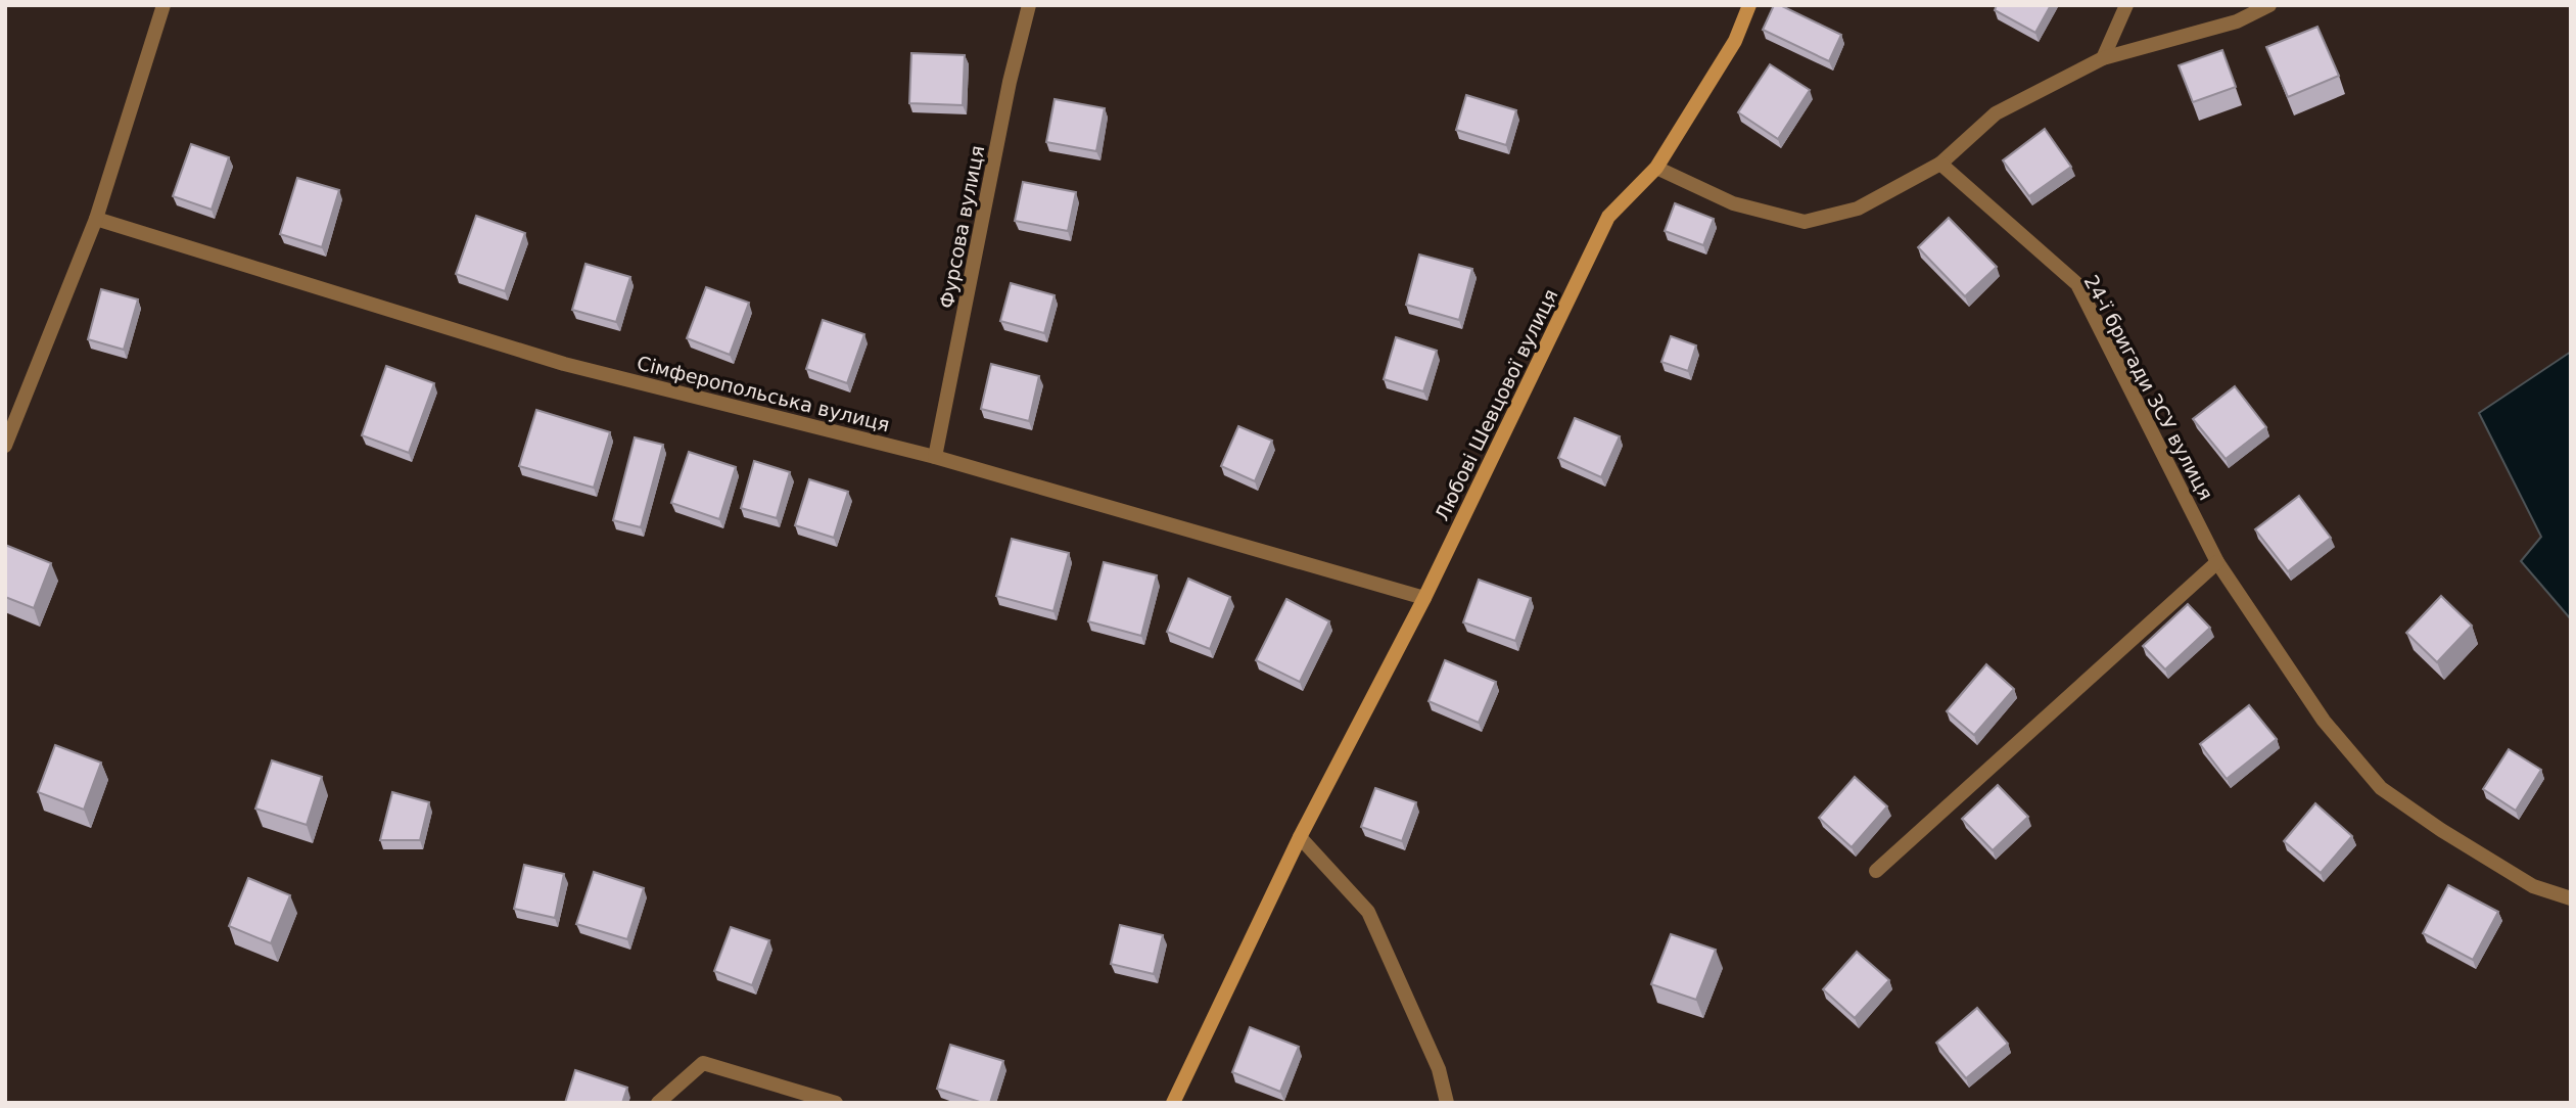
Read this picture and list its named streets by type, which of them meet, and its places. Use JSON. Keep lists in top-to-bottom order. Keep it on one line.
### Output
{"streets":{"street":["Фурсова вулиця","24-ї бригади ЗСУ вулиця","Сімферопольська вулиця","Любові Шевцової вулиця"]},"crossings":[["Фурсова вулиця","Сімферопольська вулиця"],["Сімферопольська вулиця","Любові Шевцової вулиця"]]}
